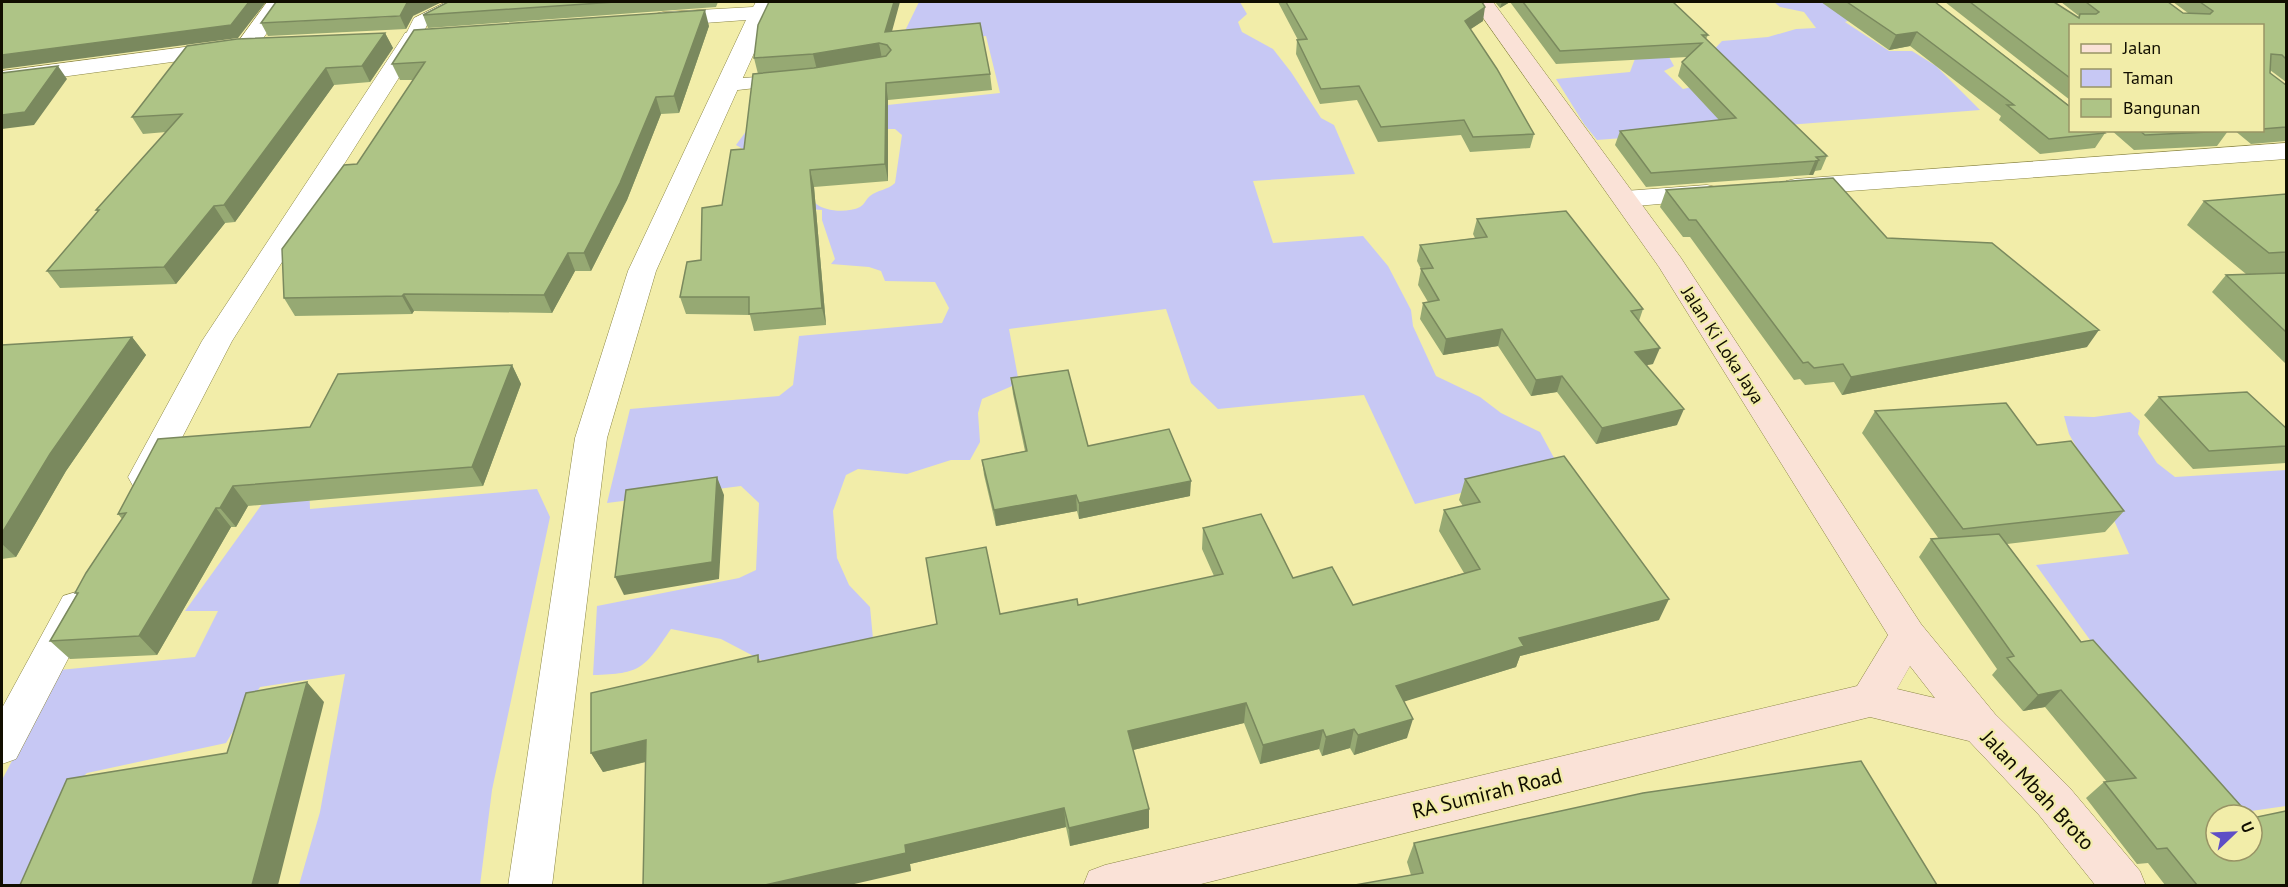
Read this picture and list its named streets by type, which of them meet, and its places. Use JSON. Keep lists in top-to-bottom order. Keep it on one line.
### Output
{"streets":{"main road":["Jalan Ki Loka Jaya","Jalan Mbah Broto","RA Sumirah Road"]},"crossings":[["Jalan Ki Loka Jaya","Jalan Mbah Broto"],["Jalan Mbah Broto","RA Sumirah Road"]],"legend":["Jalan","Taman","Bangunan"],"north":"top right"}
